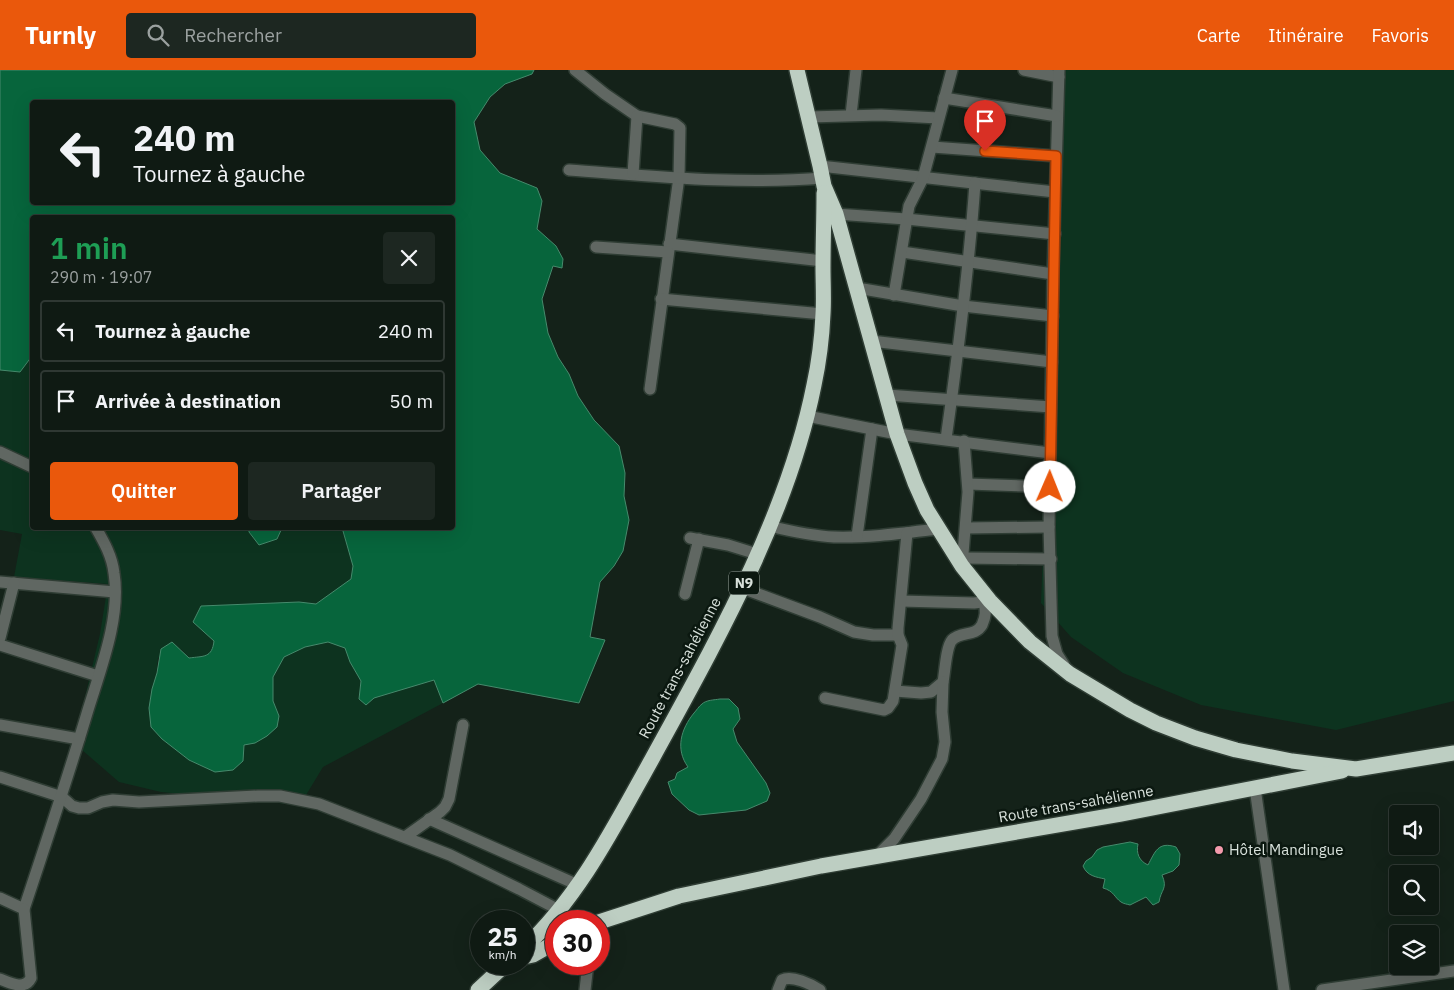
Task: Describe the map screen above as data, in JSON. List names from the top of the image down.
{
  "streets": {
    "highway": ["N9", "Route trans-sahélienne"]
  },
  "places": ["Hôtel Mandingue"],
  "page": {
    "header": "Turnly",
    "search": "Rechercher",
    "nav": ["Carte", "Itinéraire", "Favoris"],
    "turn": ["240 m", "Tournez à gauche"],
    "heading": ["1 min", "290 m · 19:07"],
    "list": [
      {
        "name": "Tournez à gauche",
        "value": "240 m"
      },
      {
        "name": "Arrivée à destination",
        "value": "50 m"
      }
    ],
    "buttons": ["Quitter", "Partager"],
    "speed": "25 km/h",
    "limit": "30"
  }
}
